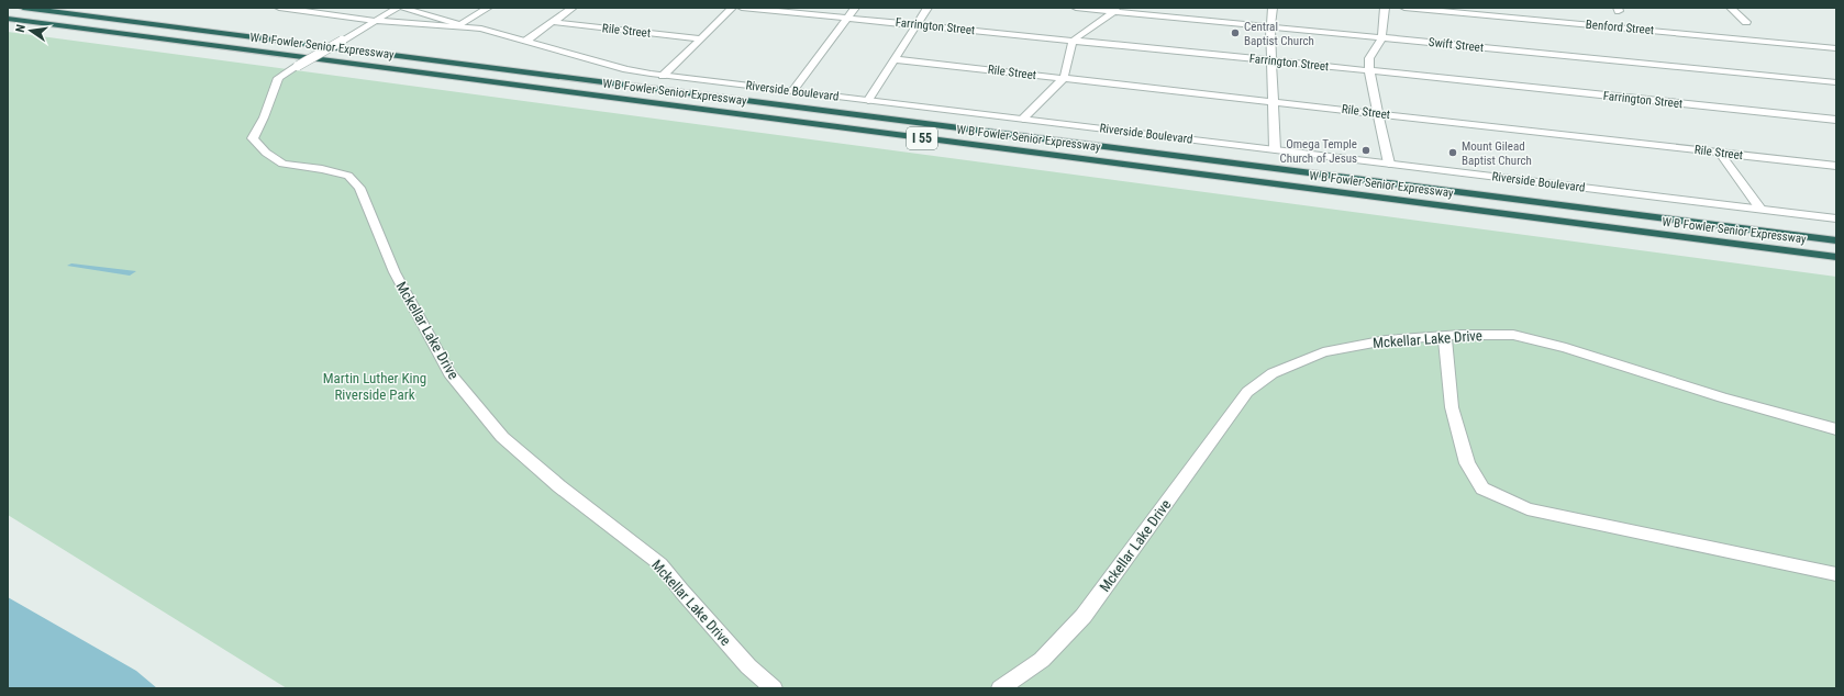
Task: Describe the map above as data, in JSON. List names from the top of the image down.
{
  "streets": {
    "highway": ["W B Fowler Senior Expressway", "I 55"],
    "street": [
      "Farrington Street",
      "Benford Street",
      "Rile Street",
      "Swift Street",
      "Riverside Boulevard",
      "Mckellar Lake Drive"
    ]
  },
  "crossings": [
    ["Riverside Boulevard", "Mckellar Lake Drive"]
  ],
  "parks": ["Martin Luther King Riverside Park"],
  "places": ["Central Baptist Church", "Omega Temple Church of Jesus", "Mount Gilead Baptist Church"],
  "north": "left"
}
